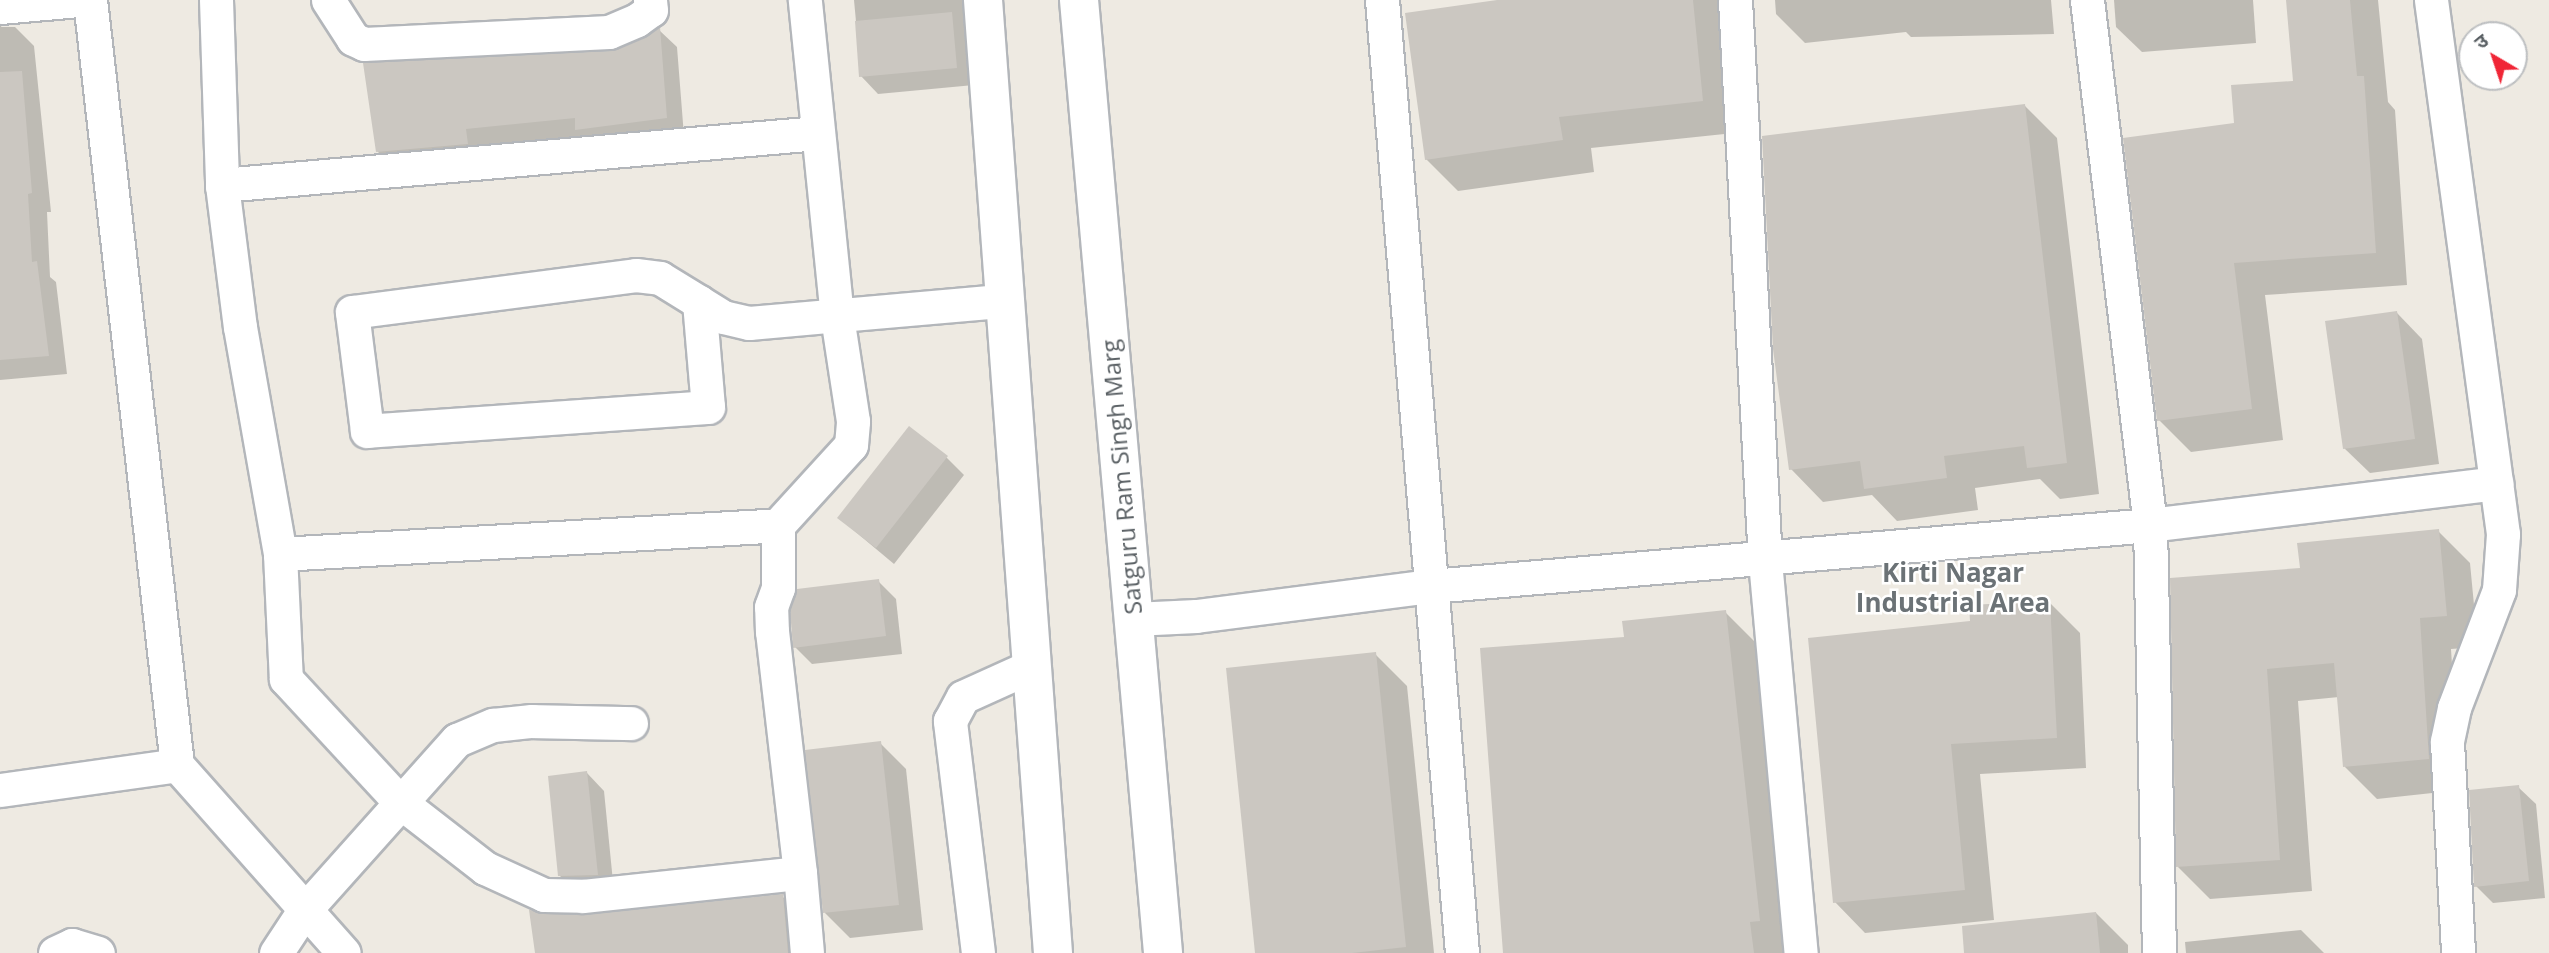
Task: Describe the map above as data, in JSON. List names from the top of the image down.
{
  "streets": {
    "main road": ["Satguru Ram Singh Marg"]
  },
  "districts": ["Kirti Nagar Industrial Area"],
  "north": "top left"
}
